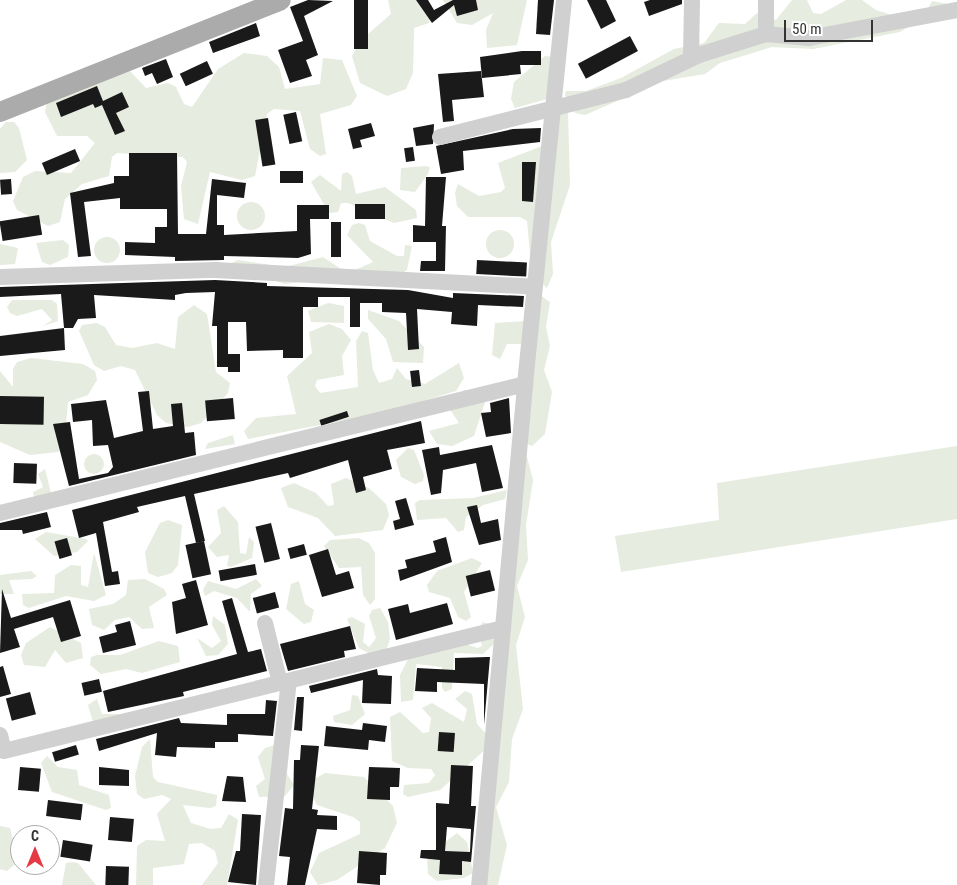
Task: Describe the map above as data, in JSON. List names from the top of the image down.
{
  "scale_bar": "50 m",
  "north": "top"
}
